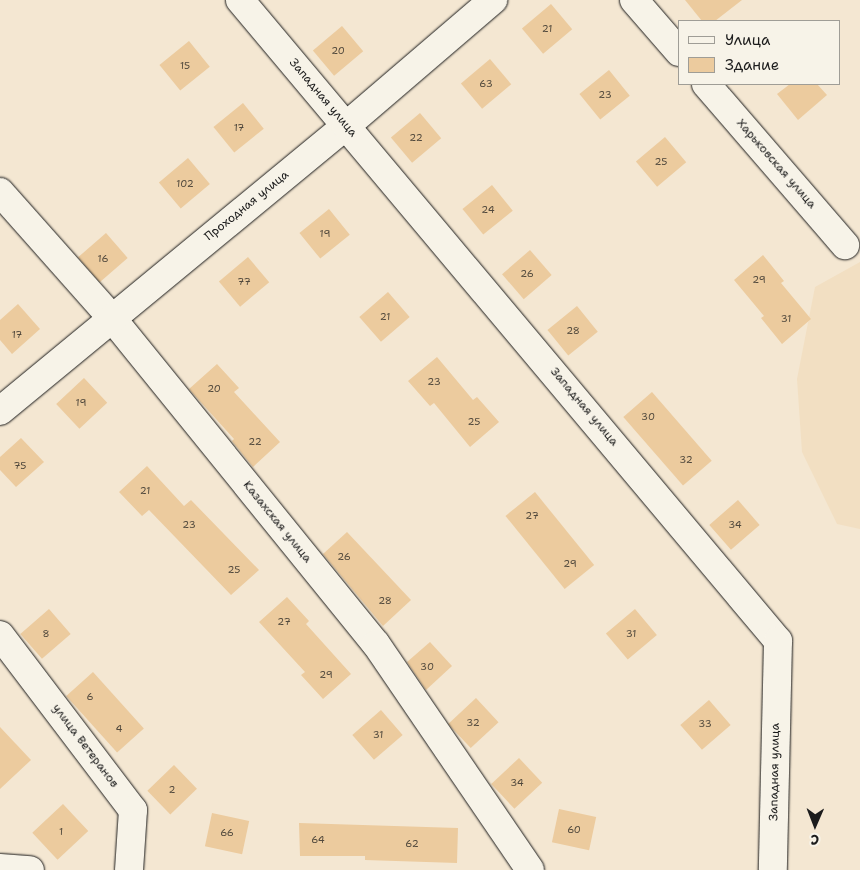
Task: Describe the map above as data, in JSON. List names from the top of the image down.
{
  "streets": {
    "street": [
      "Западная улица",
      "Харьковская улица",
      "Проходная улица",
      "Казахская улица",
      "улица Ветеранов"
    ]
  },
  "crossings": [
    ["Западная улица", "Проходная улица"],
    ["Проходная улица", "Казахская улица"]
  ],
  "house_numbers": [
    "21",
    "20",
    "15",
    "63",
    "23",
    "17",
    "22",
    "25",
    "102",
    "24",
    "19",
    "16",
    "26",
    "29",
    "77",
    "21",
    "31",
    "28",
    "17",
    "23",
    "20",
    "19",
    "30",
    "25",
    "22",
    "32",
    "75",
    "21",
    "27",
    "23",
    "34",
    "26",
    "29",
    "25",
    "28",
    "27",
    "8",
    "31",
    "30",
    "29",
    "6",
    "32",
    "33",
    "4",
    "31",
    "34",
    "2",
    "60",
    "1",
    "66",
    "64",
    "62"
  ],
  "legend": ["Улица", "Здание"],
  "north": "bottom"
}
